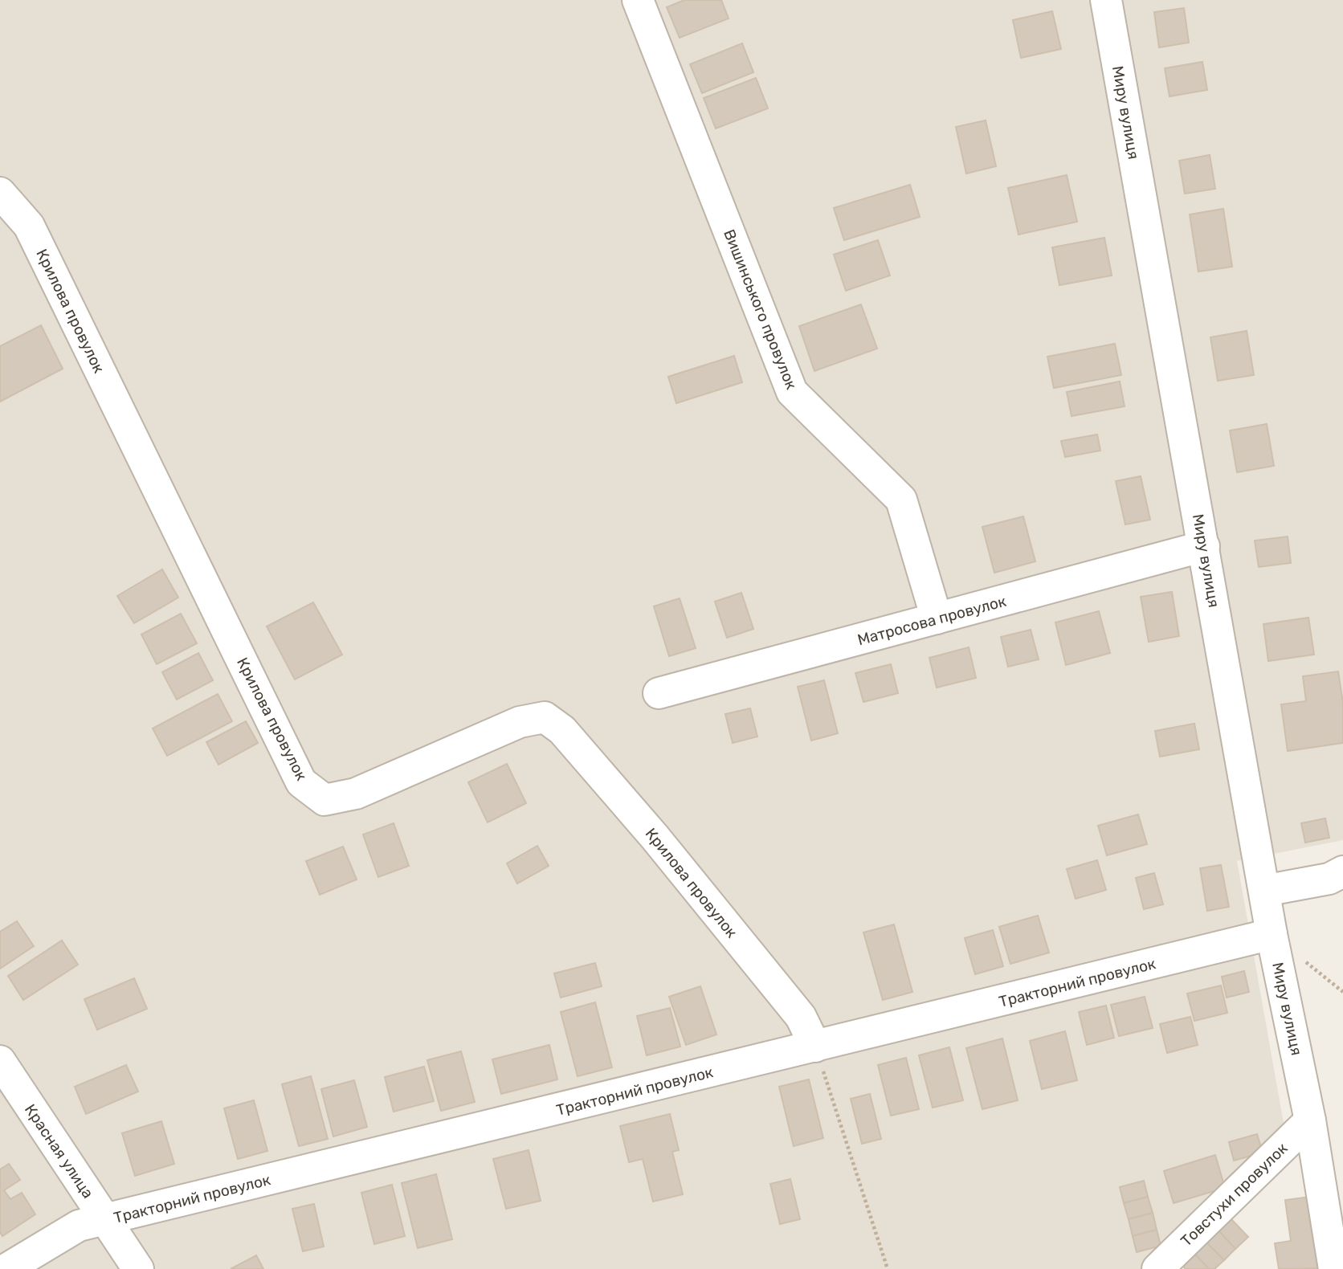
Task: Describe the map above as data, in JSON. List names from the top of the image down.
{
  "streets": {
    "street": [
      "Миру вулиця",
      "Вишинського провулок",
      "Крилова провулок",
      "Матросова провулок",
      "Тракторний провулок",
      "Красная улица",
      "Товстухи провулок"
    ]
  },
  "crossings": [
    ["Миру вулиця", "Матросова провулок"],
    ["Миру вулиця", "Тракторний провулок"],
    ["Миру вулиця", "Товстухи провулок"],
    ["Вишинського провулок", "Матросова провулок"],
    ["Крилова провулок", "Тракторний провулок"],
    ["Тракторний провулок", "Красная улица"]
  ]
}
